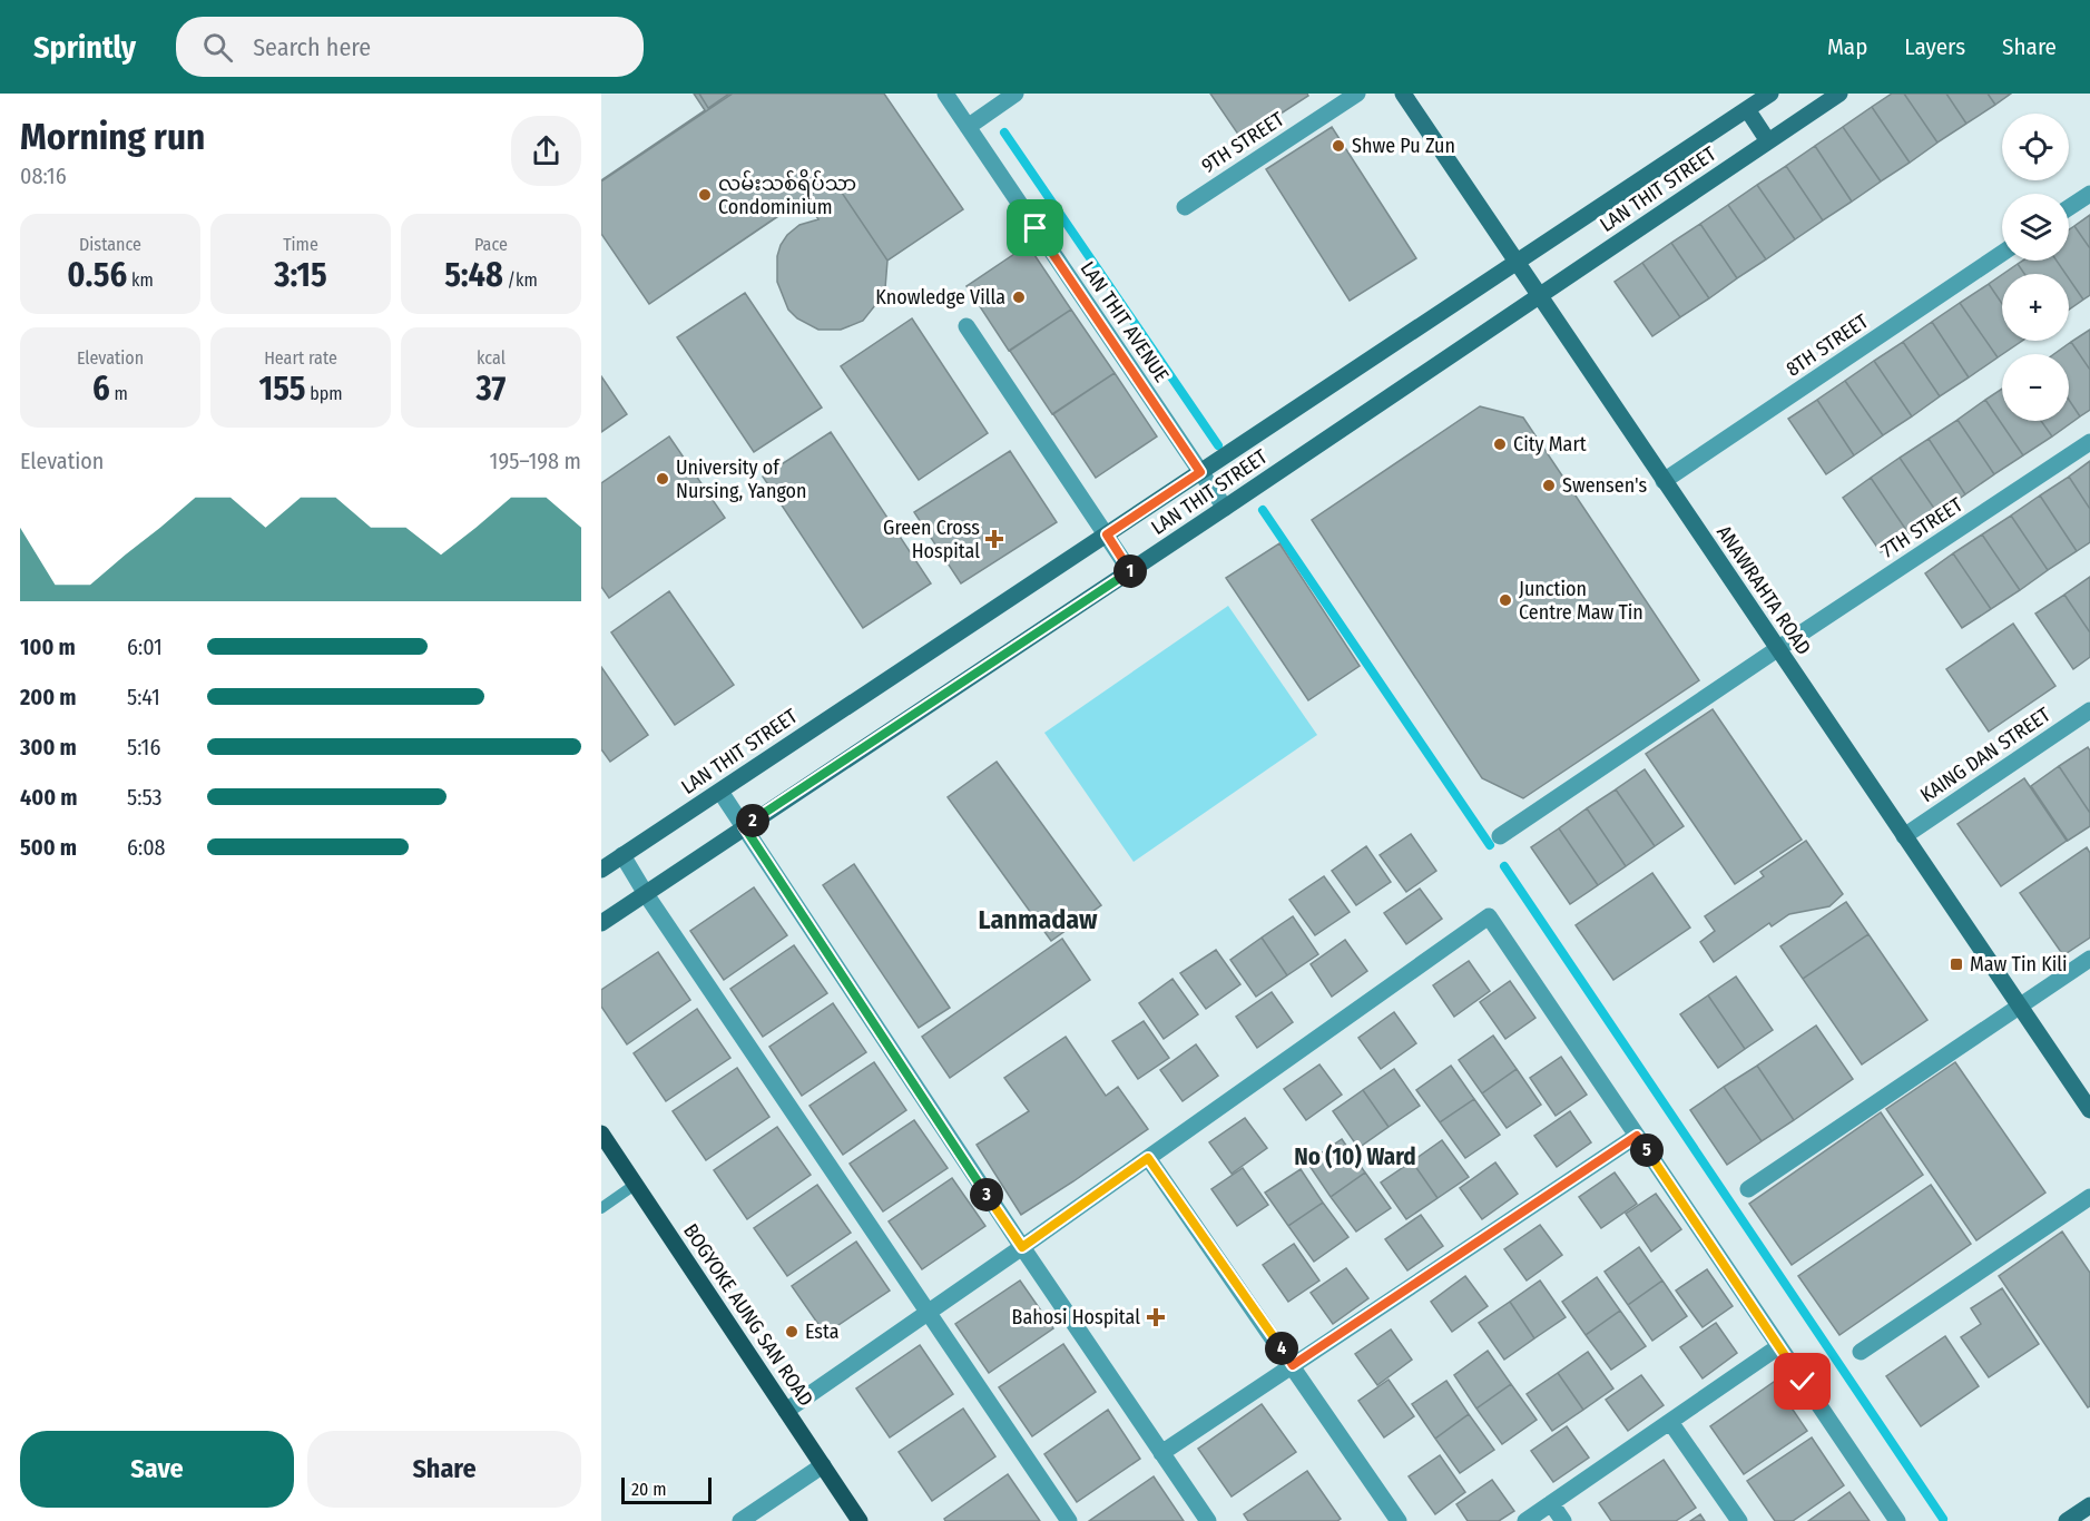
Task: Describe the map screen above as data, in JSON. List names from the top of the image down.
{
  "streets": {
    "main road": ["LAN THIT STREET", "ANAWRAHTA ROAD", "BOGYOKE AUNG SAN ROAD"],
    "street": [
      "9TH STREET",
      "LAN THIT AVENUE",
      "8TH STREET",
      "7TH STREET",
      "KAING DAN STREET"
    ]
  },
  "crossings": [
    ["LAN THIT STREET", "LAN THIT AVENUE"],
    ["LAN THIT STREET", "ANAWRAHTA ROAD"],
    ["8TH STREET", "ANAWRAHTA ROAD"],
    ["7TH STREET", "ANAWRAHTA ROAD"],
    ["ANAWRAHTA ROAD", "KAING DAN STREET"]
  ],
  "districts": ["Lanmadaw", "No (10) Ward"],
  "places": {
    "other": [
      "Shwe Pu Zun",
      "လမ်းသစ်ရိပ်သာ Condominium",
      "Knowledge Villa",
      "City Mart",
      "University of Nursing, Yangon",
      "Swensen's",
      "Junction Centre Maw Tin",
      "Esta"
    ],
    "health": ["Green Cross Hospital", "Bahosi Hospital"],
    "transit": ["Maw Tin Kili"]
  },
  "scale_bar": "20 m",
  "page": {
    "header": "Sprintly",
    "search": "Search here",
    "nav": ["Map", "Layers", "Share"],
    "heading": ["Morning run", "08:16"],
    "map_buttons": ["+", "−"],
    "stats": [
      ["Distance", "0.56 km"],
      ["Time", "3:15"],
      ["Pace", "5:48 /km"],
      ["Elevation", "6 m"],
      ["Heart rate", "155 bpm"],
      ["kcal", "37"]
    ],
    "chart": ["Elevation", "195–198 m"],
    "pins": [
      "1",
      "2",
      "5",
      "3",
      "4"
    ],
    "list": [
      {
        "name": "100 m",
        "note": "6:01"
      },
      {
        "name": "200 m",
        "note": "5:41"
      },
      {
        "name": "300 m",
        "note": "5:16"
      },
      {
        "name": "400 m",
        "note": "5:53"
      },
      {
        "name": "500 m",
        "note": "6:08"
      }
    ],
    "buttons": ["Save", "Share"],
    "scale": "20 m"
  }
}
